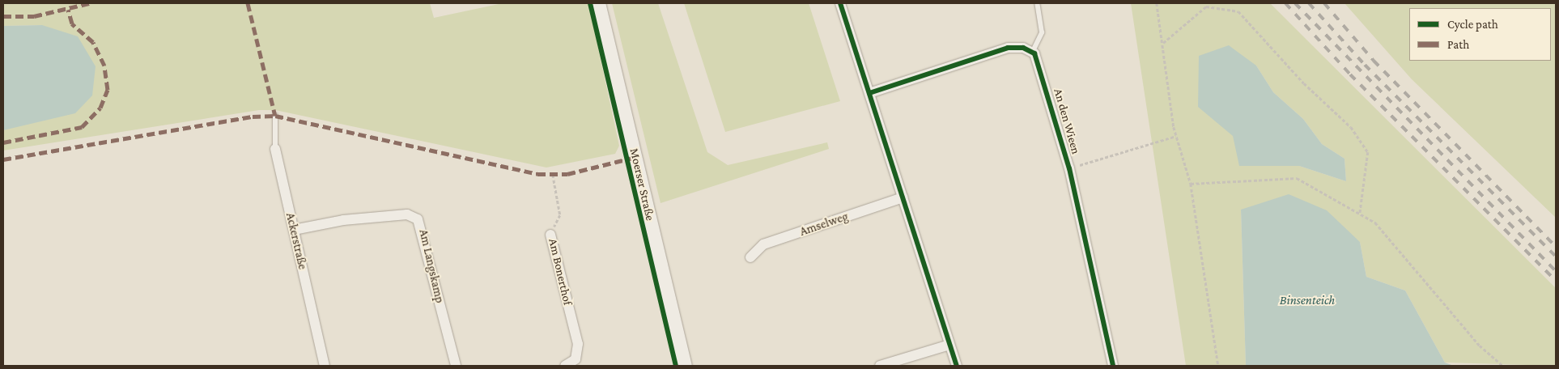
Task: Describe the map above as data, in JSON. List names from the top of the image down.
{
  "streets": {
    "main road": ["Moerser Straße"],
    "street": [
      "An den Wieen",
      "Amselweg",
      "Ackerstraße",
      "Am Langskamp",
      "Am Bonerthof"
    ]
  },
  "crossings": [
    ["Ackerstraße", "Am Langskamp"]
  ],
  "water": ["Binsenteich"],
  "legend": ["Cycle path", "Path"]
}
